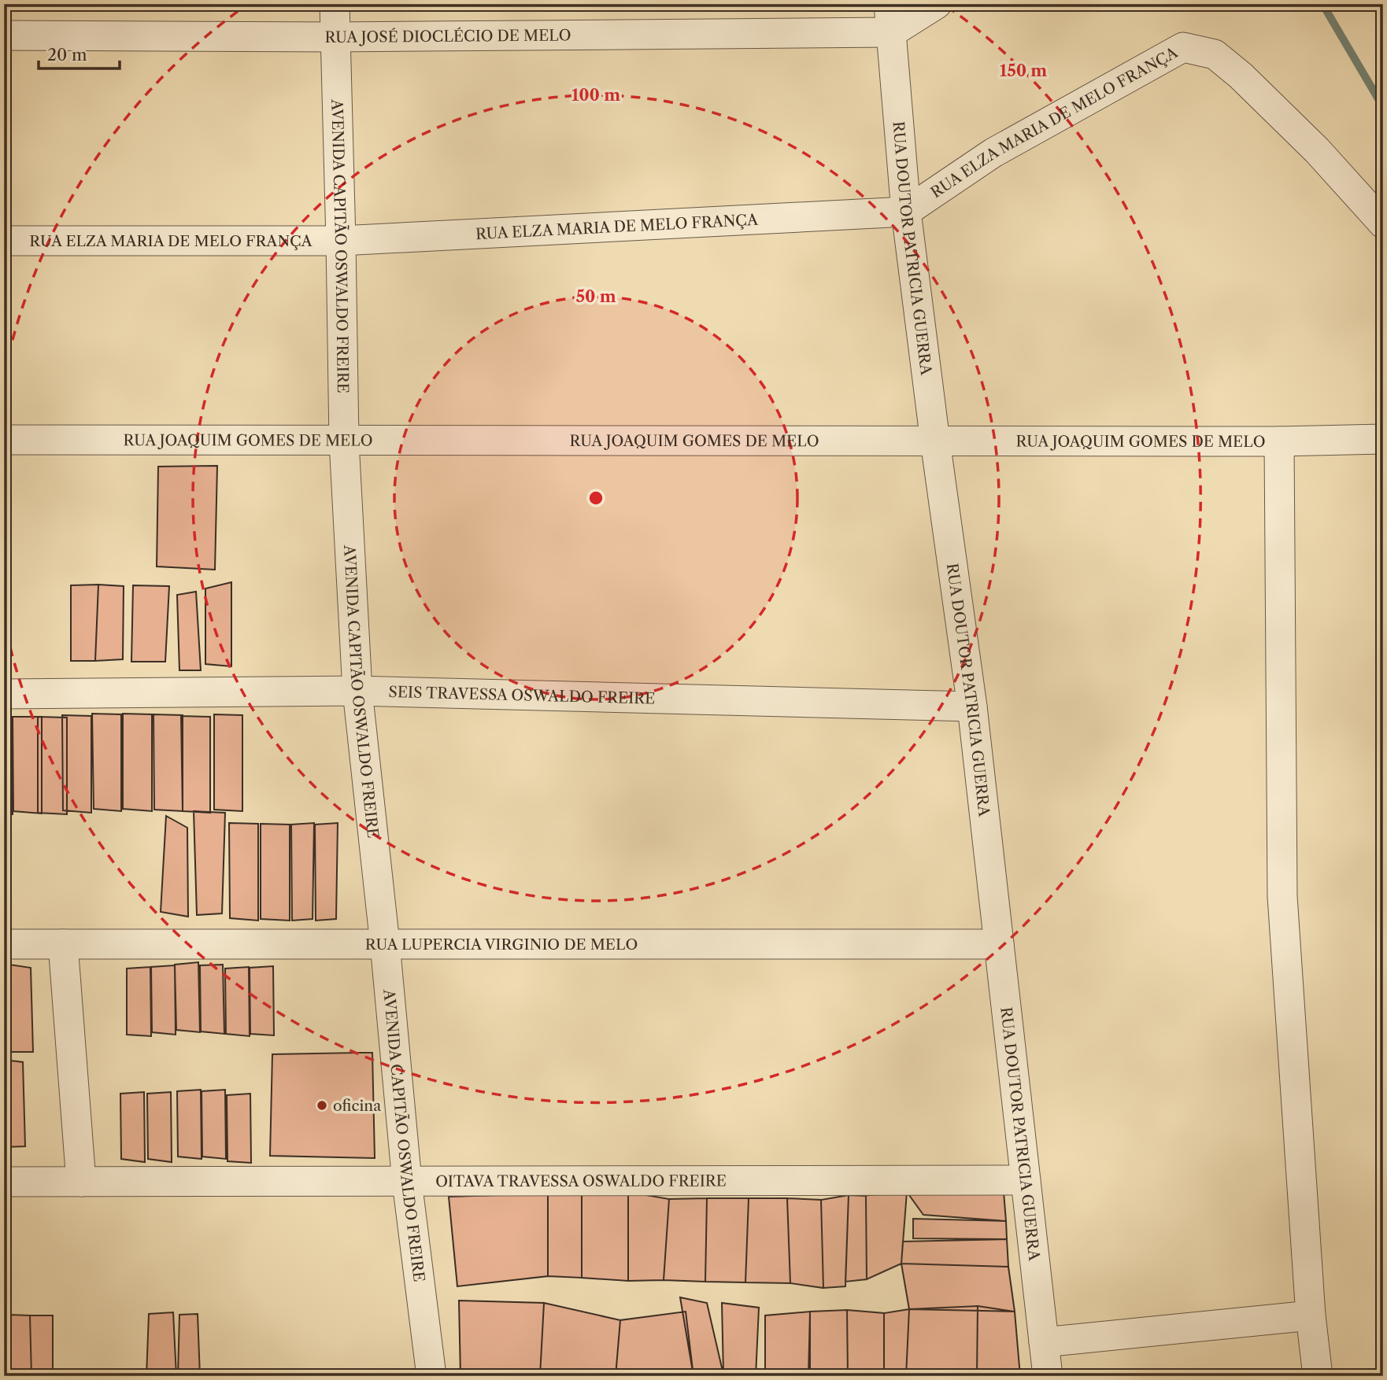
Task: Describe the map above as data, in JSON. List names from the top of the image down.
{
  "streets": {
    "street": [
      "RUA JOSÉ DIOCLÉCIO DE MELO",
      "RUA ELZA MARIA DE MELO FRANÇA",
      "AVENIDA CAPITÃO OSWALDO FREIRE",
      "RUA DOUTOR PATRICIA GUERRA",
      "RUA JOAQUIM GOMES DE MELO",
      "SEIS TRAVESSA OSWALDO FREIRE",
      "RUA LUPERCIA VIRGINIO DE MELO",
      "OITAVA TRAVESSA OSWALDO FREIRE"
    ]
  },
  "crossings": [
    ["RUA JOSÉ DIOCLÉCIO DE MELO", "AVENIDA CAPITÃO OSWALDO FREIRE"],
    ["RUA JOSÉ DIOCLÉCIO DE MELO", "RUA DOUTOR PATRICIA GUERRA"],
    ["RUA ELZA MARIA DE MELO FRANÇA", "AVENIDA CAPITÃO OSWALDO FREIRE"],
    ["RUA ELZA MARIA DE MELO FRANÇA", "RUA DOUTOR PATRICIA GUERRA"],
    ["AVENIDA CAPITÃO OSWALDO FREIRE", "RUA JOAQUIM GOMES DE MELO"],
    ["AVENIDA CAPITÃO OSWALDO FREIRE", "SEIS TRAVESSA OSWALDO FREIRE"],
    ["AVENIDA CAPITÃO OSWALDO FREIRE", "RUA LUPERCIA VIRGINIO DE MELO"],
    ["AVENIDA CAPITÃO OSWALDO FREIRE", "OITAVA TRAVESSA OSWALDO FREIRE"],
    ["RUA DOUTOR PATRICIA GUERRA", "RUA JOAQUIM GOMES DE MELO"],
    ["RUA DOUTOR PATRICIA GUERRA", "SEIS TRAVESSA OSWALDO FREIRE"],
    ["RUA DOUTOR PATRICIA GUERRA", "RUA LUPERCIA VIRGINIO DE MELO"],
    ["RUA DOUTOR PATRICIA GUERRA", "OITAVA TRAVESSA OSWALDO FREIRE"]
  ],
  "places": ["oficina"],
  "scale_bar": "20 m",
  "rings": ["150 m", "100 m", "50 m"]
}
